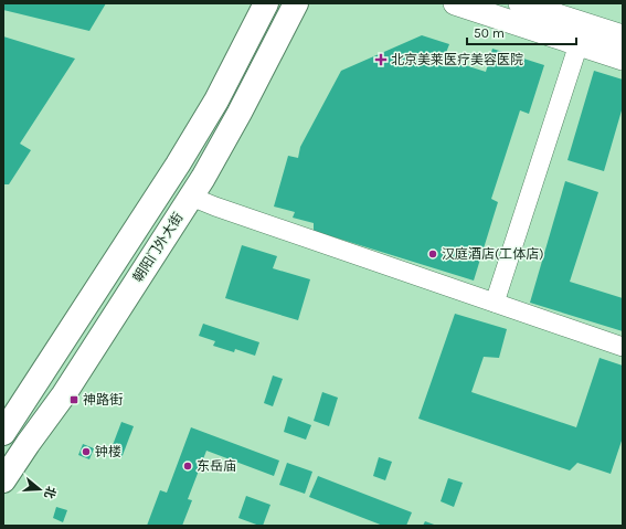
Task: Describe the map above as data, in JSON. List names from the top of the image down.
{
  "streets": {
    "highway": ["朝阳门外大街"]
  },
  "places": {
    "health": ["北京美莱医疗美容医院"],
    "other": ["汉庭酒店(工体店)", "钟楼", "东岳庙"],
    "transit": ["神路街"]
  },
  "scale_bar": "50 m",
  "north": "right"
}
